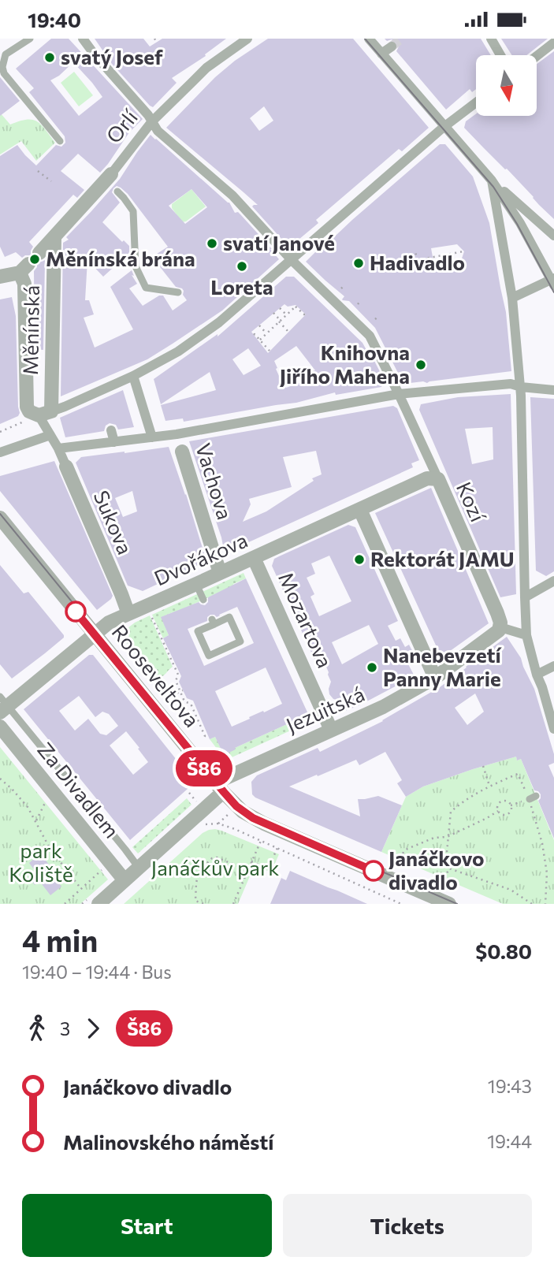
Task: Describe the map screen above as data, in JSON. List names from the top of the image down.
{
  "streets": {
    "street": [
      "Orlí",
      "Měnínská",
      "Vachova",
      "Kozí",
      "Sukova",
      "Dvořákova",
      "Mozartova",
      "Rooseveltova",
      "Jezuitská",
      "Za Divadlem"
    ]
  },
  "crossings": [
    ["Orlí", "Měnínská"],
    ["Orlí", "Kozí"],
    ["Měnínská", "Sukova"],
    ["Vachova", "Dvořákova"],
    ["Kozí", "Dvořákova"],
    ["Kozí", "Jezuitská"],
    ["Sukova", "Dvořákova"],
    ["Dvořákova", "Mozartova"],
    ["Dvořákova", "Rooseveltova"],
    ["Mozartova", "Jezuitská"],
    ["Rooseveltova", "Jezuitská"],
    ["Jezuitská", "Za Divadlem"]
  ],
  "parks": ["park Koliště", "Janáčkův park"],
  "places": [
    "svatý Josef",
    "svatí Janové",
    "Měnínská brána",
    "Hadivadlo",
    "Loreta",
    "Knihovna Jiřího Mahena",
    "Rektorát JAMU",
    "Nanebevzetí Panny Marie",
    "Janáčkovo divadlo"
  ],
  "lines": ["bus line Š86"],
  "north": "bottom",
  "page": {
    "status": "19:40",
    "on_map": "Š86",
    "heading": ["4 min", "19:40 – 19:44 · Bus", "$0.80"],
    "legs": ["3", "Š86"],
    "list": [
      {
        "name": "Janáčkovo divadlo",
        "value": "19:43"
      },
      {
        "name": "Malinovského náměstí",
        "value": "19:44"
      }
    ],
    "buttons": ["Start", "Tickets"]
  }
}
